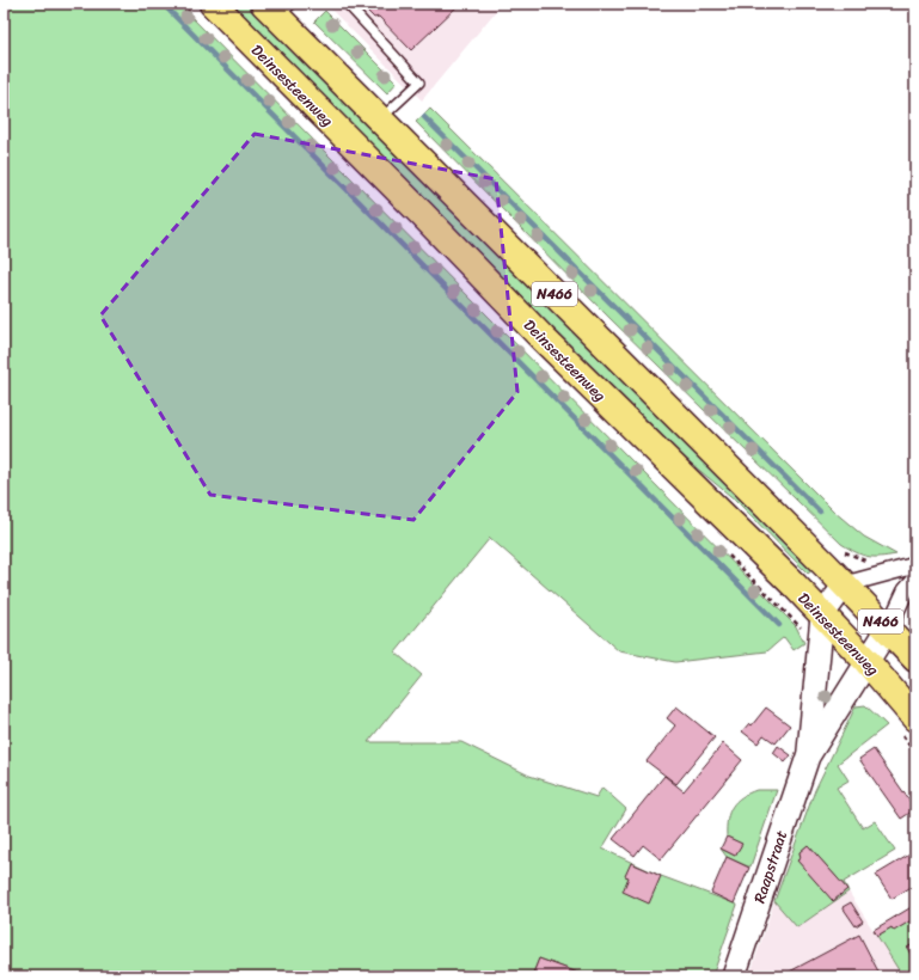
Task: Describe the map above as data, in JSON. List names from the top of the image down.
{
  "streets": {
    "highway": ["Deinsesteenweg", "N466"],
    "street": ["Raapstraat"]
  },
  "crossings": [
    ["Deinsesteenweg", "Raapstraat"],
    ["N466", "Raapstraat"]
  ]
}
